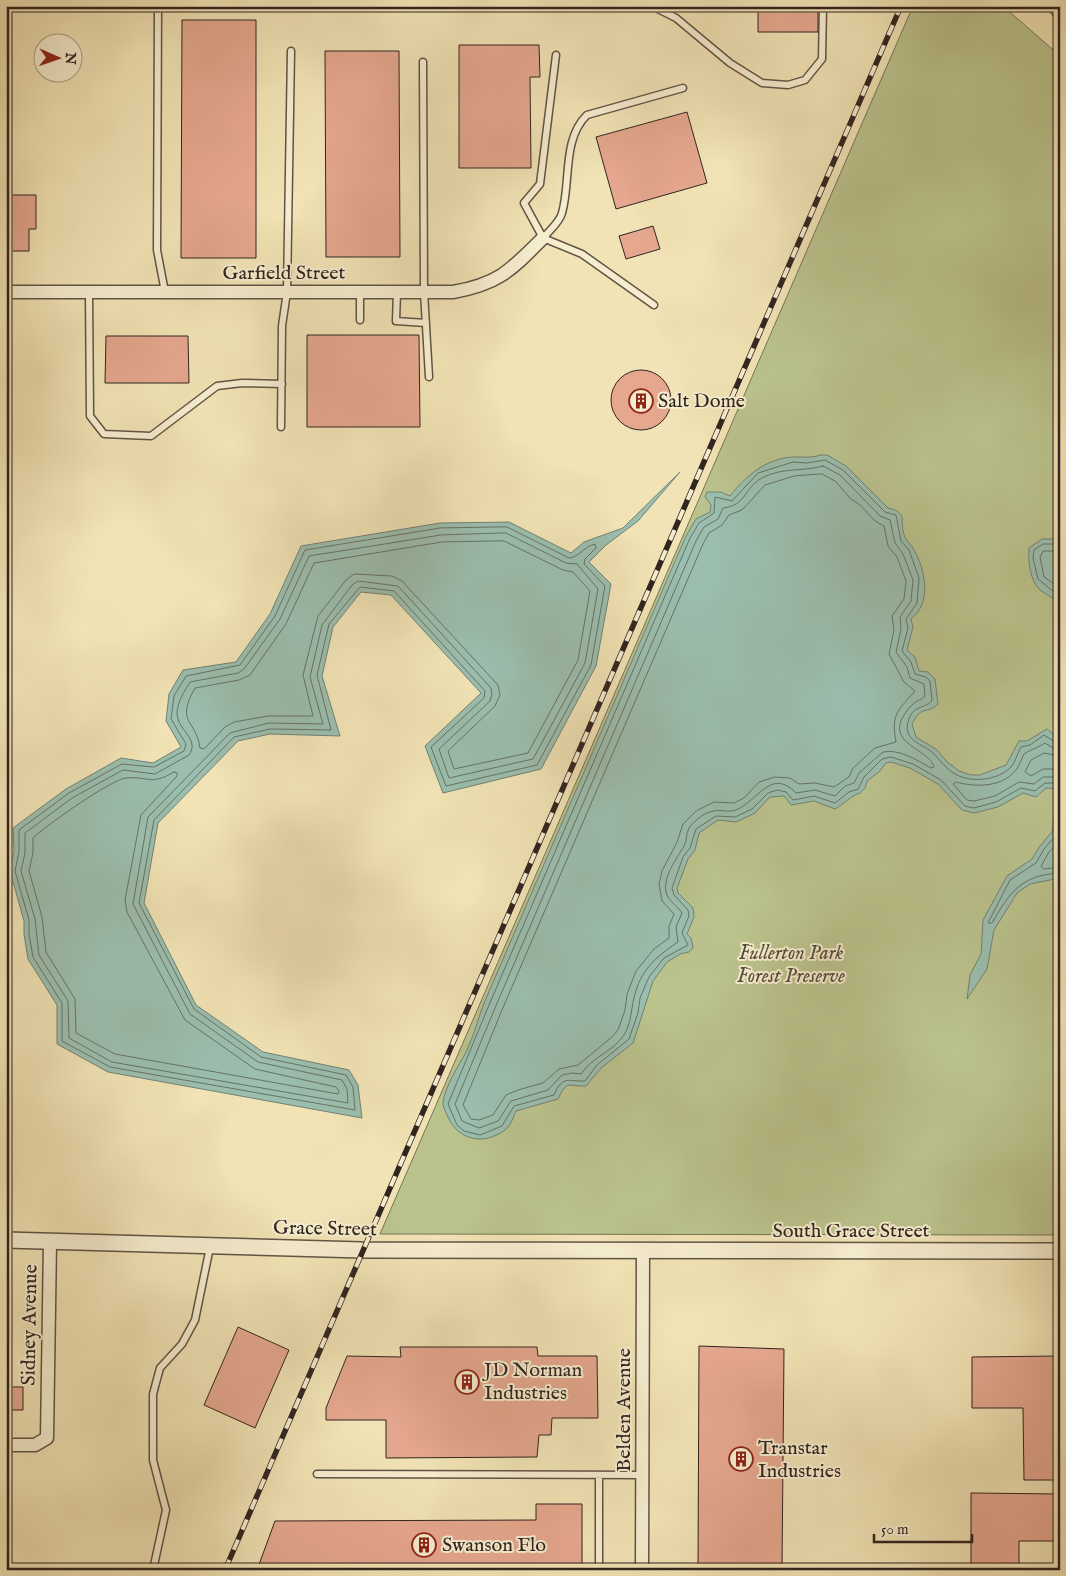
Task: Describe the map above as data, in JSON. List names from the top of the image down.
{
  "streets": {
    "street": [
      "Garfield Street",
      "Grace Street",
      "South Grace Street",
      "Sidney Avenue",
      "Belden Avenue"
    ]
  },
  "crossings": [
    ["Grace Street", "South Grace Street"],
    ["Grace Street", "Sidney Avenue"],
    ["Grace Street", "Belden Avenue"],
    ["South Grace Street", "Belden Avenue"]
  ],
  "parks": ["Fullerton Park Forest Preserve"],
  "places": {
    "building": [
      "Salt Dome",
      "JD Norman Industries",
      "Transtar Industries",
      "Swanson Flo"
    ]
  },
  "scale_bar": "50 m",
  "north": "right"
}
